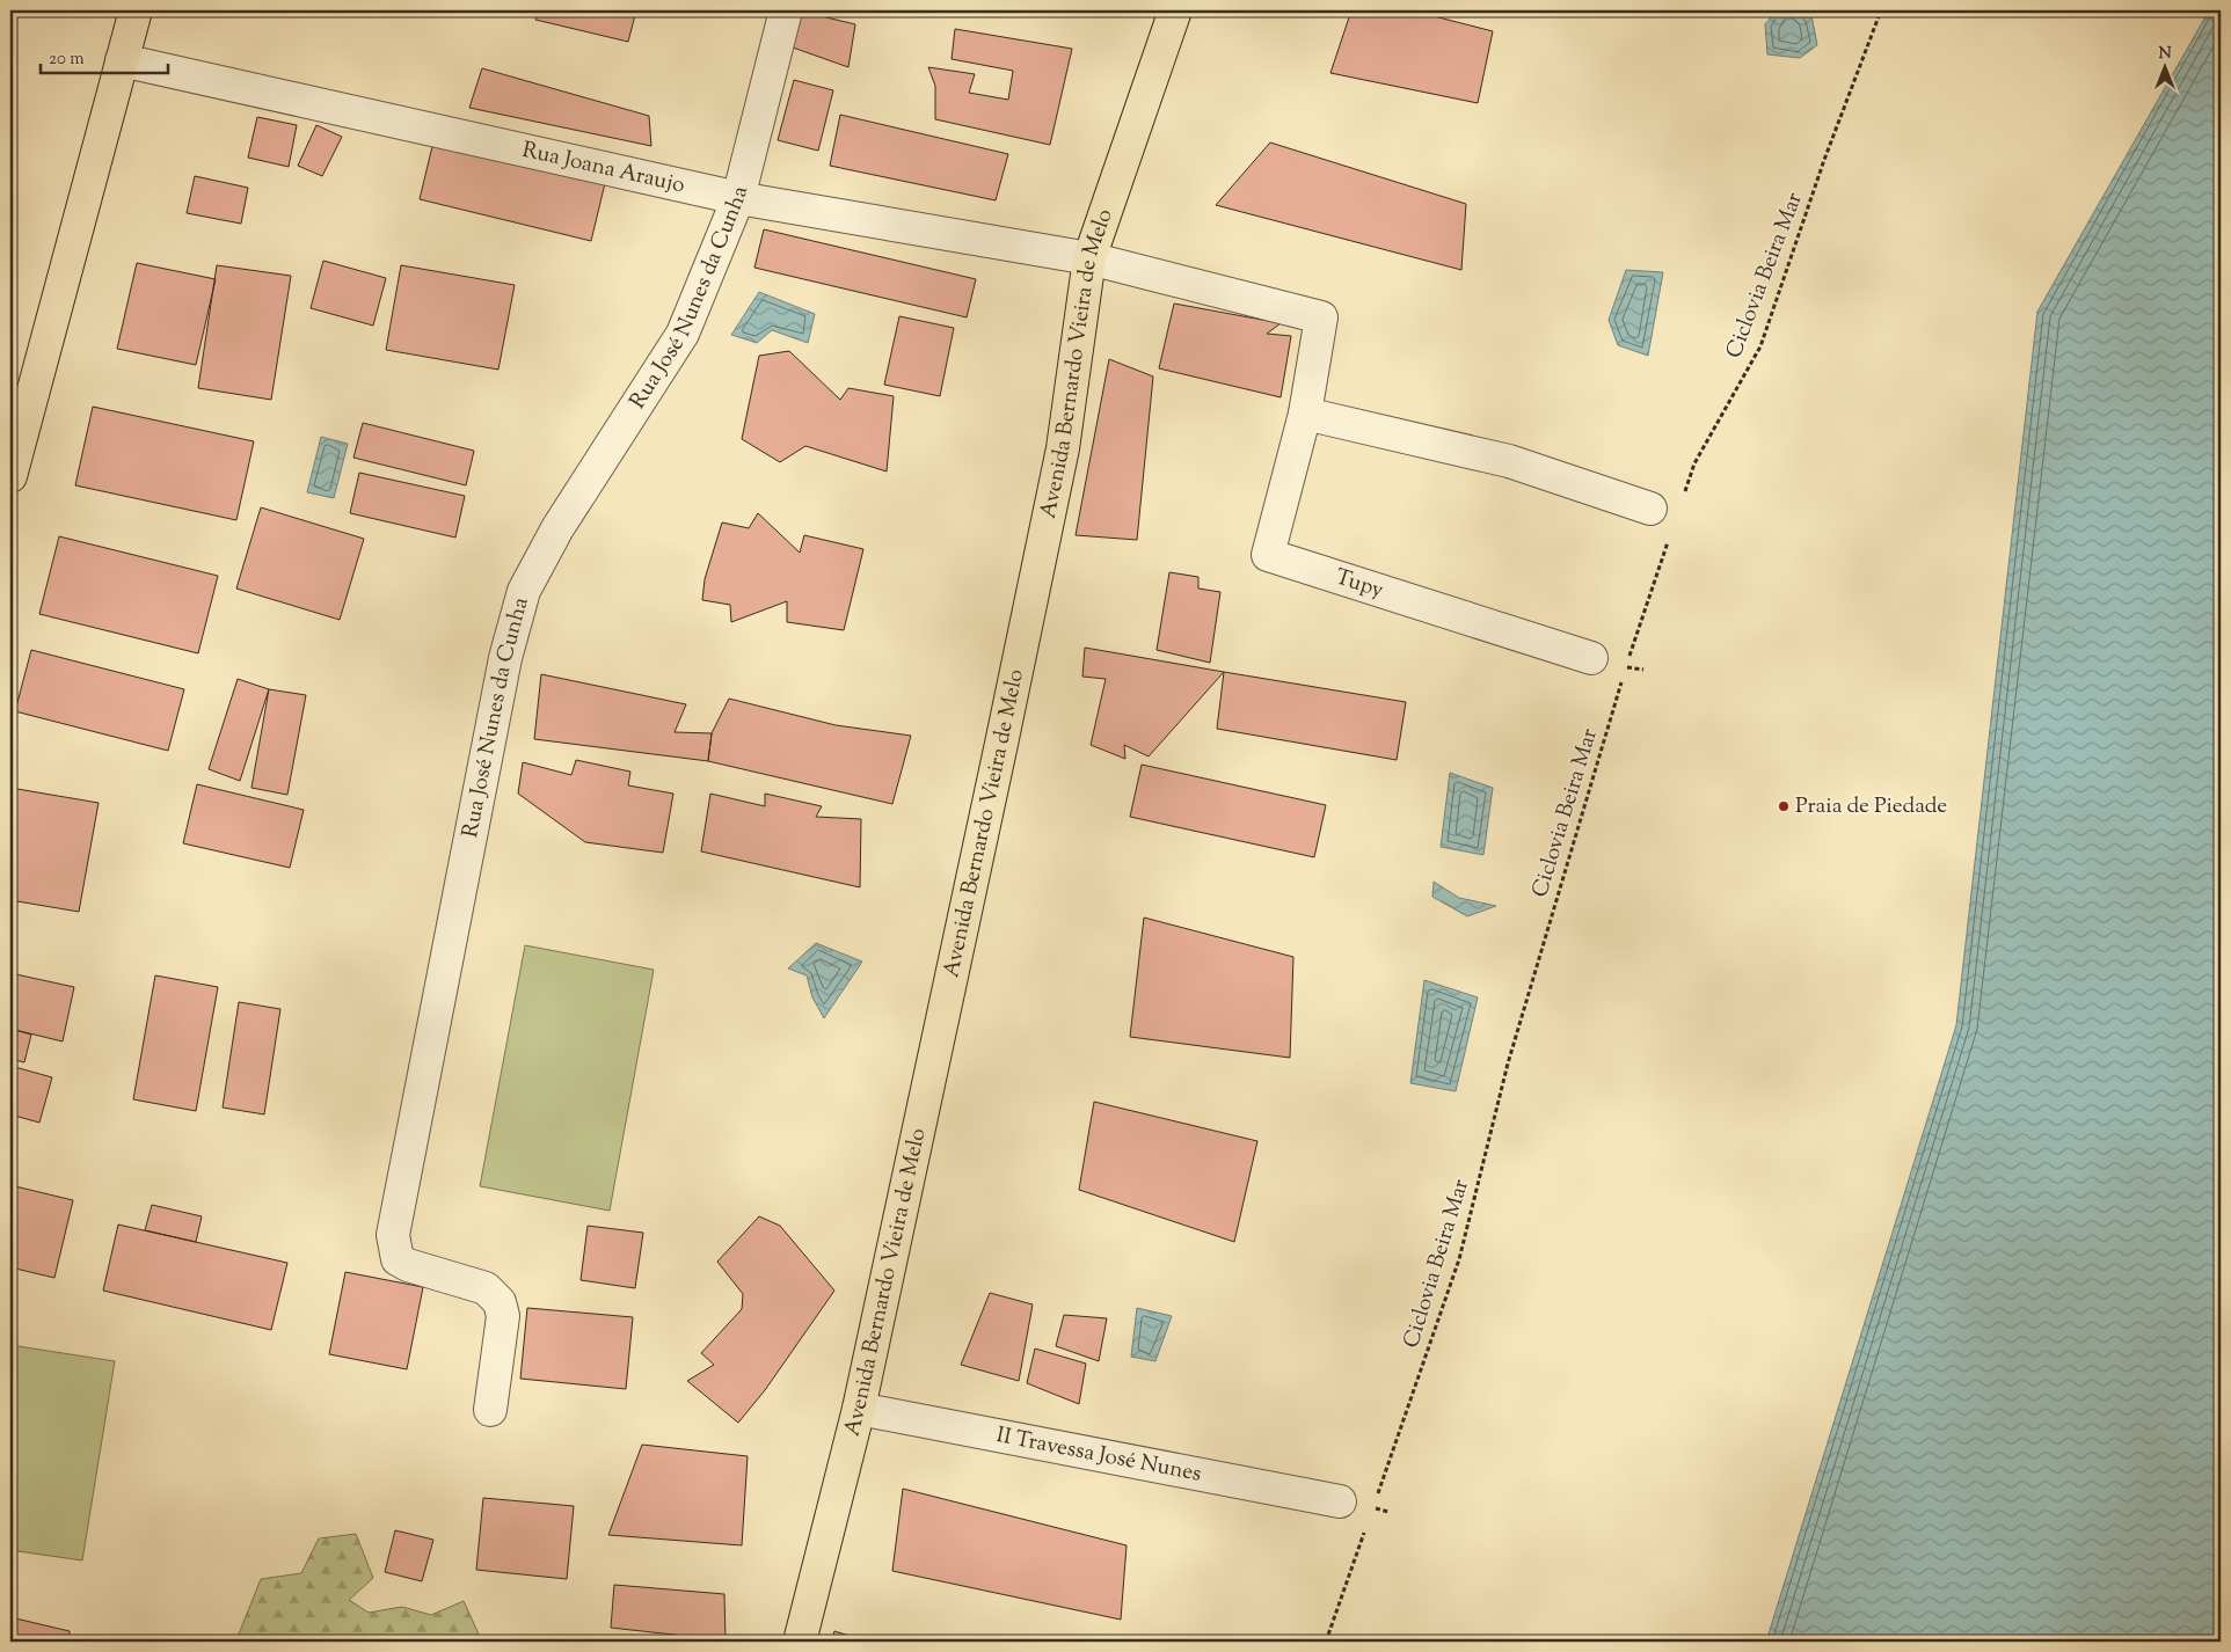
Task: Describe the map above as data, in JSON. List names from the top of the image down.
{
  "streets": {
    "main road": ["Avenida Bernardo Vieira de Melo"],
    "street": [
      "Rua Joana Araujo",
      "Rua José Nunes da Cunha",
      "Tupy",
      "II Travessa José Nunes"
    ],
    "path": ["Ciclovia Beira Mar"]
  },
  "crossings": [
    ["Rua Joana Araujo", "Rua José Nunes da Cunha"],
    ["Rua Joana Araujo", "Avenida Bernardo Vieira de Melo"],
    ["Rua Joana Araujo", "Tupy"],
    ["Avenida Bernardo Vieira de Melo", "Tupy"],
    ["Avenida Bernardo Vieira de Melo", "II Travessa José Nunes"]
  ],
  "places": ["Praia de Piedade"],
  "scale_bar": "20 m",
  "north": "top"
}
